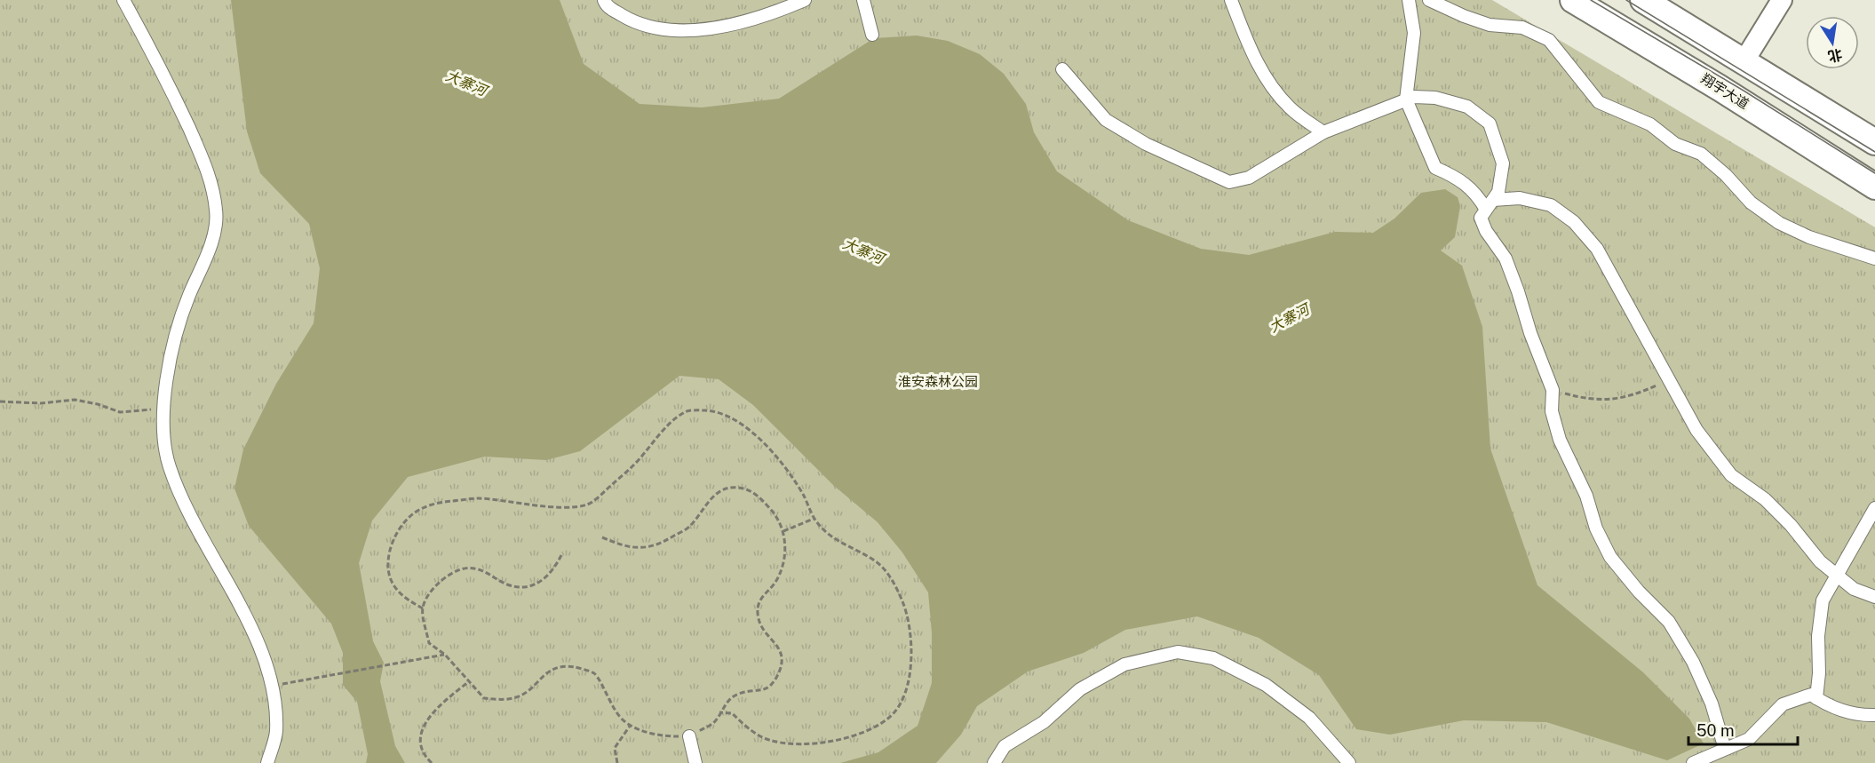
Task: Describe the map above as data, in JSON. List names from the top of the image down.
{
  "streets": {
    "main road": ["翔宇大道"]
  },
  "water": ["大寨河"],
  "parks": ["淮安森林公园"],
  "scale_bar": "50 m",
  "north": "bottom"
}
